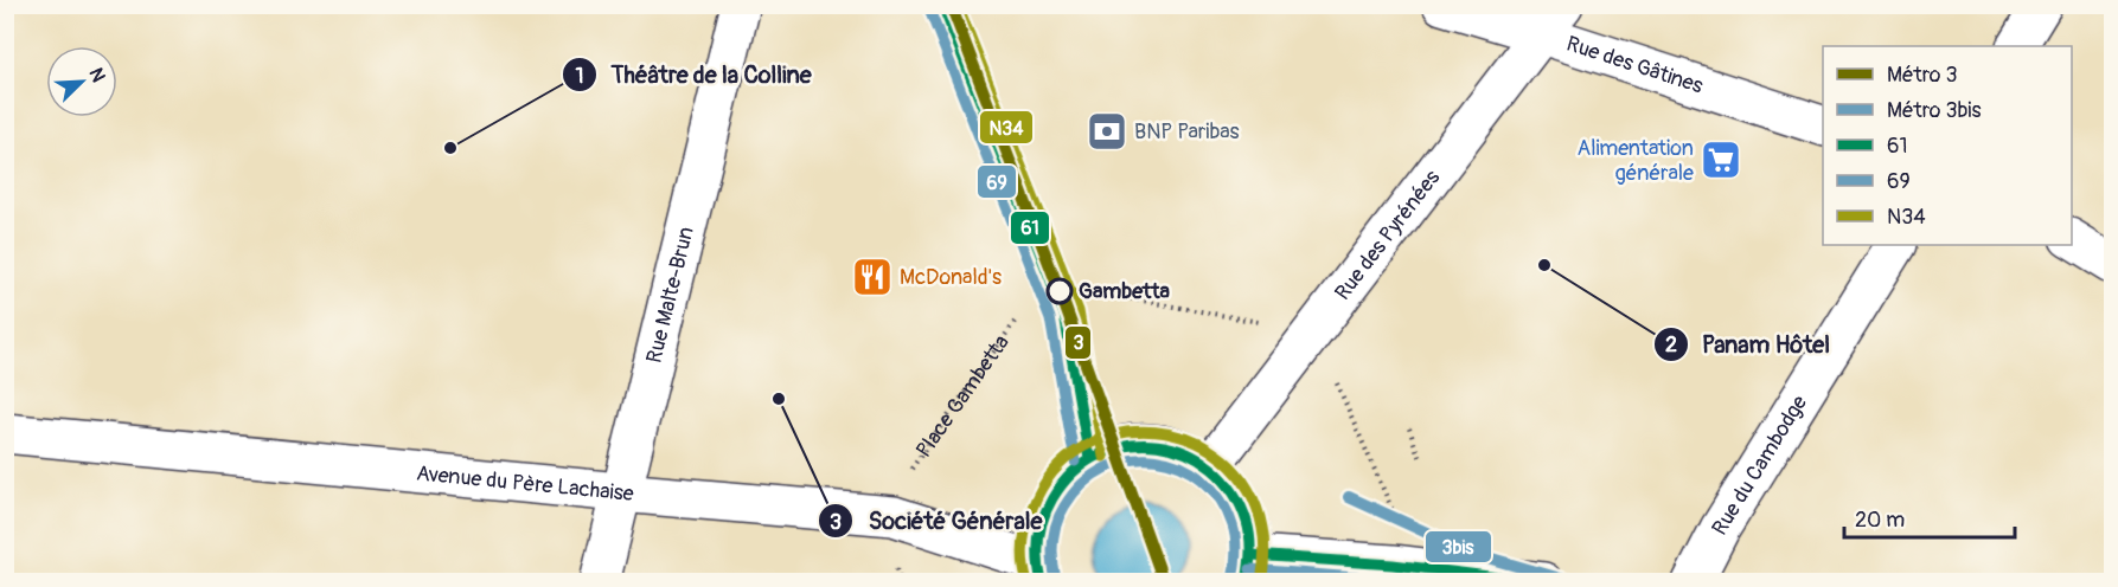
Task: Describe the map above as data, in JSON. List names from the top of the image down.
{
  "streets": {
    "street": [
      "Rue des Gâtines",
      "Rue des Pyrénées",
      "Rue Malte-Brun",
      "Rue du Cambodge",
      "Avenue du Père Lachaise"
    ],
    "path": ["Place Gambetta"]
  },
  "crossings": [
    ["Rue des Gâtines", "Rue des Pyrénées"],
    ["Rue Malte-Brun", "Avenue du Père Lachaise"]
  ],
  "places": {
    "bank": ["BNP Paribas"],
    "other": [
      "Théâtre de la Colline",
      "Panam Hôtel",
      "Gambetta",
      "Société Générale"
    ],
    "supermarket": ["Alimentation générale"],
    "restaurant": ["McDonald's"]
  },
  "lines": [
    "metro line 3",
    "transit line 61",
    "transit line N34",
    "transit line 69",
    "metro line 3bis"
  ],
  "legend": [
    "Métro 3",
    "Métro 3bis",
    "61",
    "69",
    "N34"
  ],
  "scale_bar": "20 m",
  "north": "top right"
}
